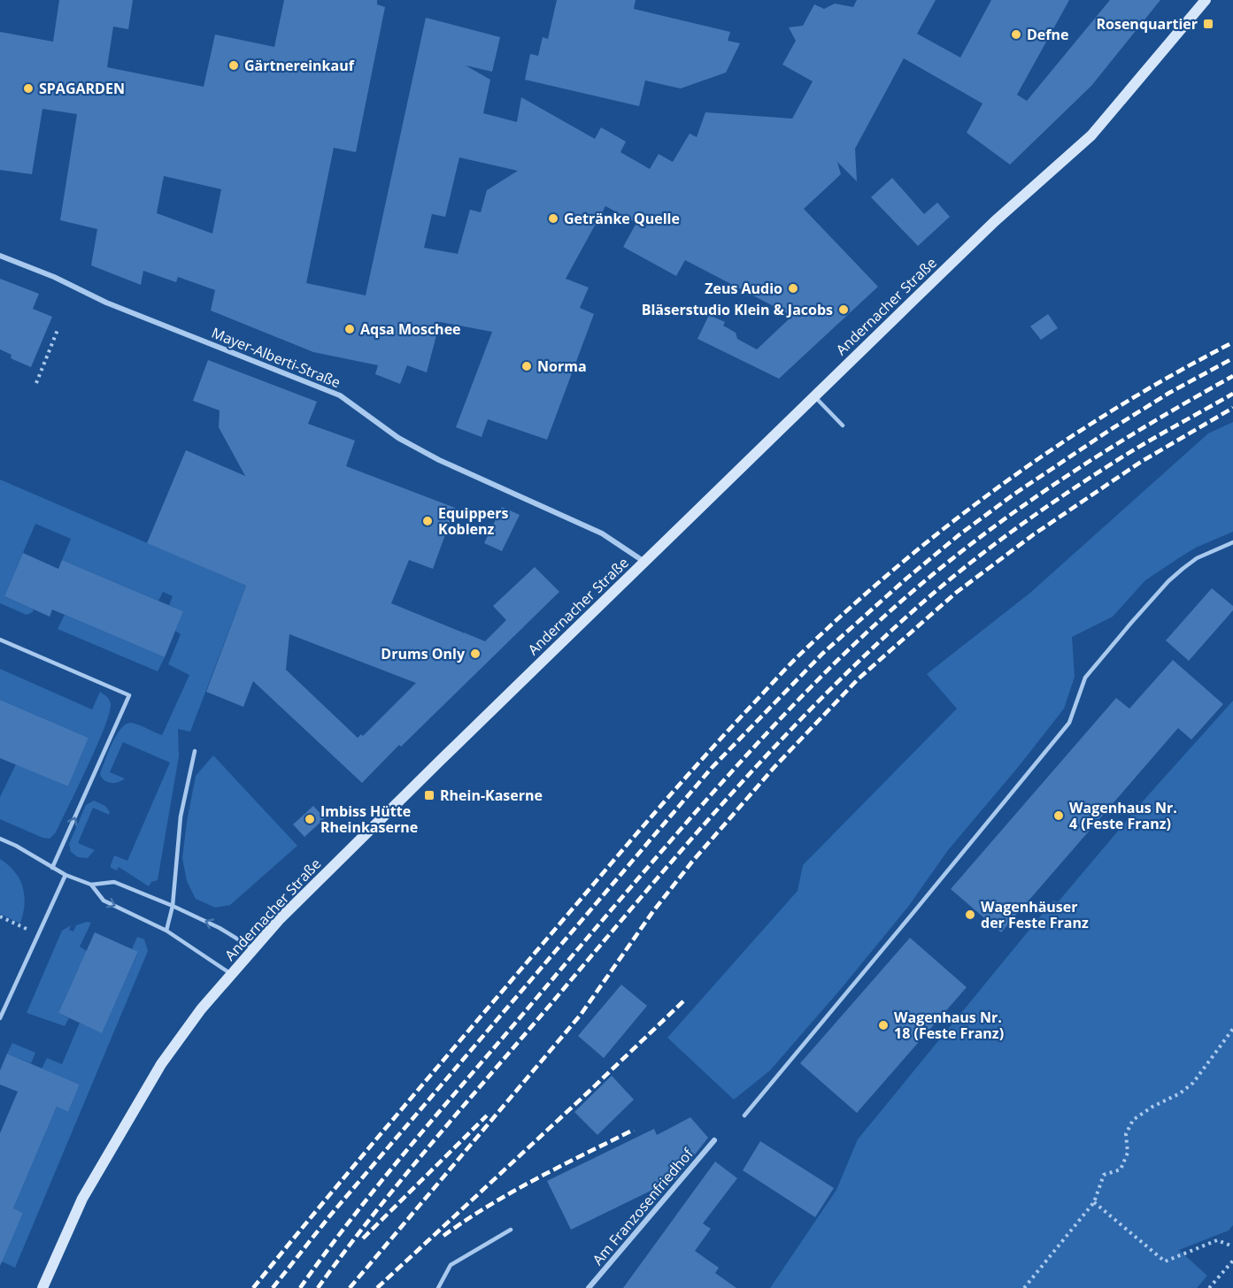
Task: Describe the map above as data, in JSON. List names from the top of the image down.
{
  "streets": {
    "street": ["Andernacher Straße", "Mayer-Alberti-Straße", "Am Franzosenfriedhof"]
  },
  "crossings": [
    ["Andernacher Straße", "Mayer-Alberti-Straße"]
  ],
  "places": {
    "transit": ["Rosenquartier", "Rhein-Kaserne"],
    "other": [
      "Defne",
      "Gärtnereinkauf",
      "SPAGARDEN",
      "Getränke Quelle",
      "Zeus Audio",
      "Bläserstudio Klein & Jacobs",
      "Aqsa Moschee",
      "Norma",
      "Equippers Koblenz",
      "Drums Only",
      "Wagenhaus Nr. 4 (Feste Franz)",
      "Imbiss Hütte Rheinkaserne",
      "Wagenhäuser der Feste Franz",
      "Wagenhaus Nr. 18 (Feste Franz)"
    ]
  }
}
